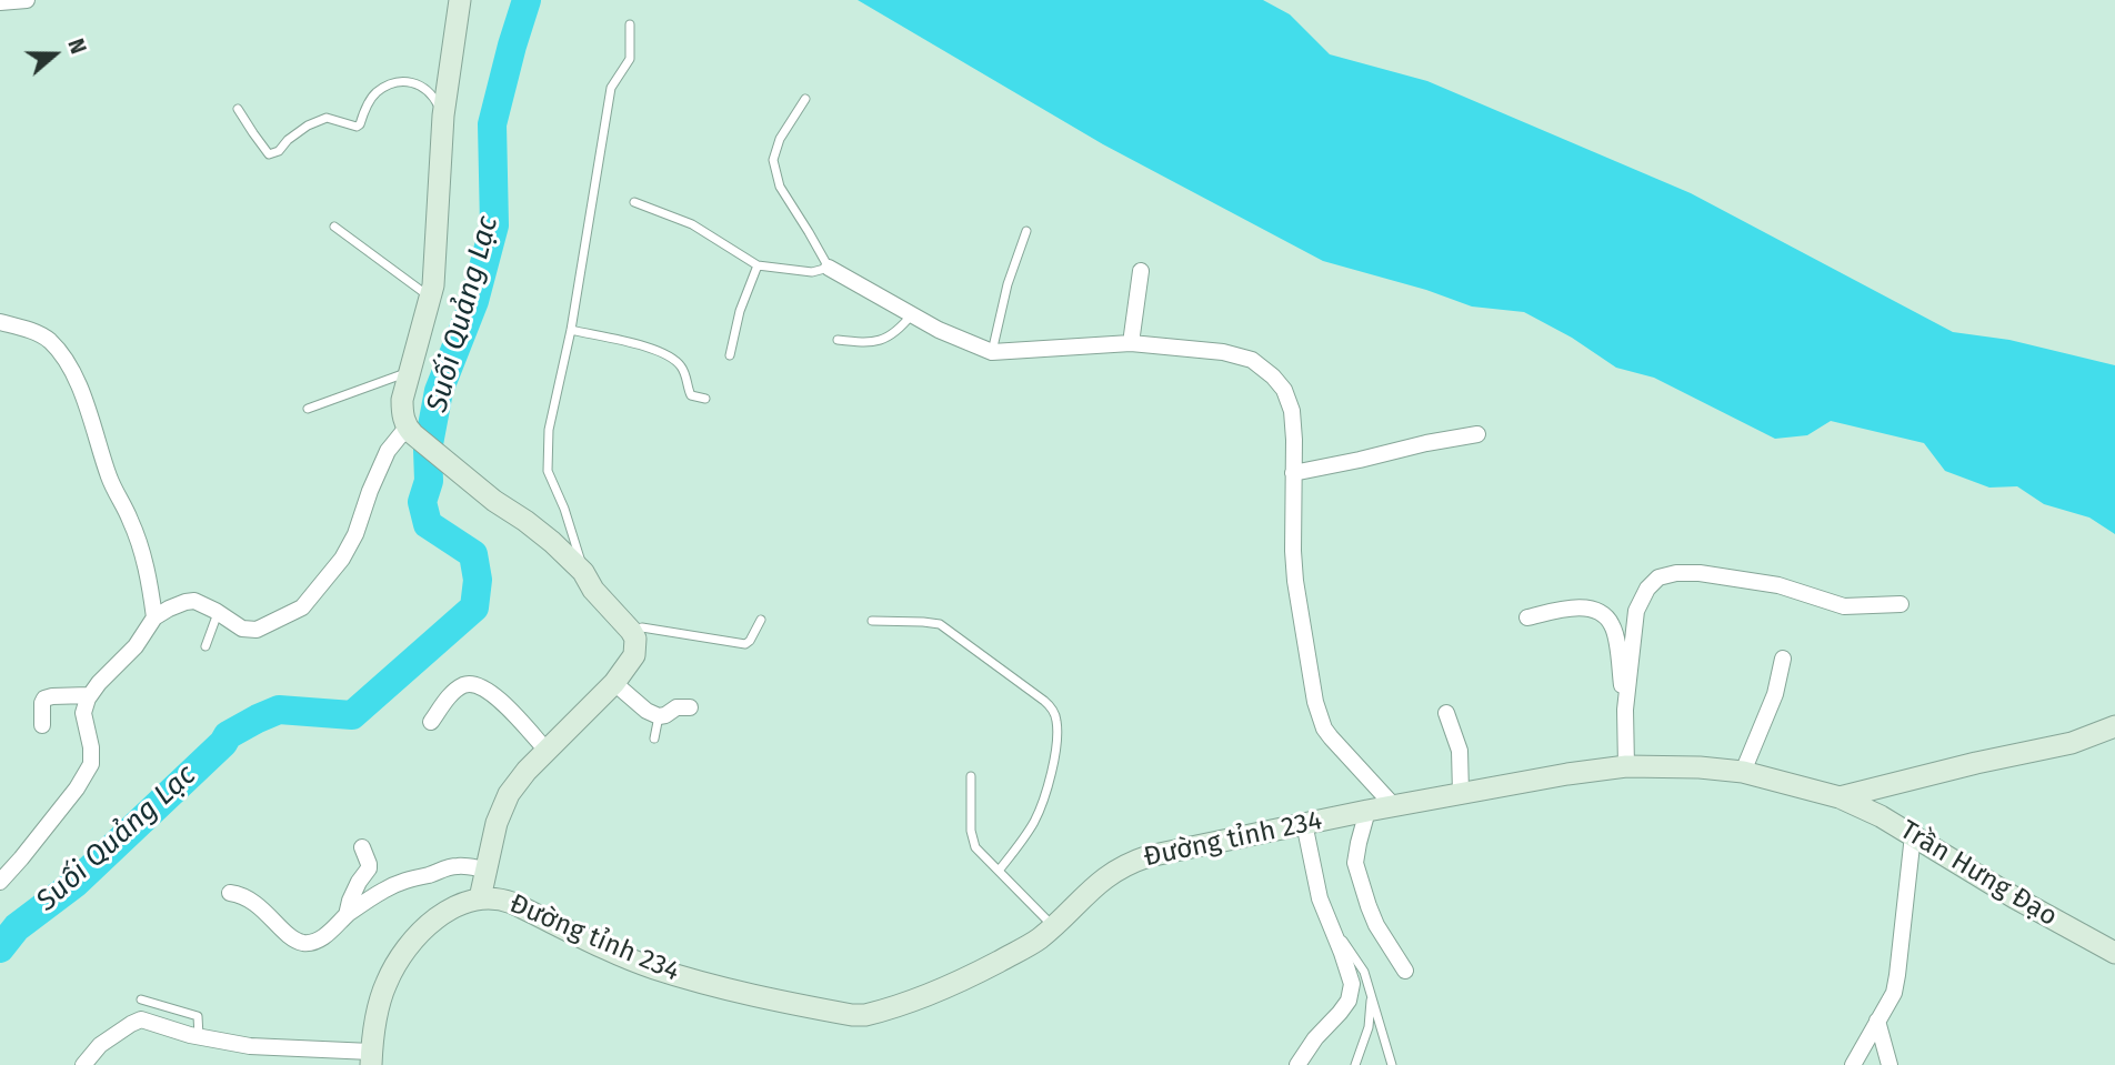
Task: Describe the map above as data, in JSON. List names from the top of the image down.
{
  "streets": {
    "main road": ["Đường tỉnh 234", "Trần Hưng Đạo"]
  },
  "crossings": [
    ["Đường tỉnh 234", "Trần Hưng Đạo"]
  ],
  "water": ["Suối Quảng Lạc"],
  "north": "right"
}
